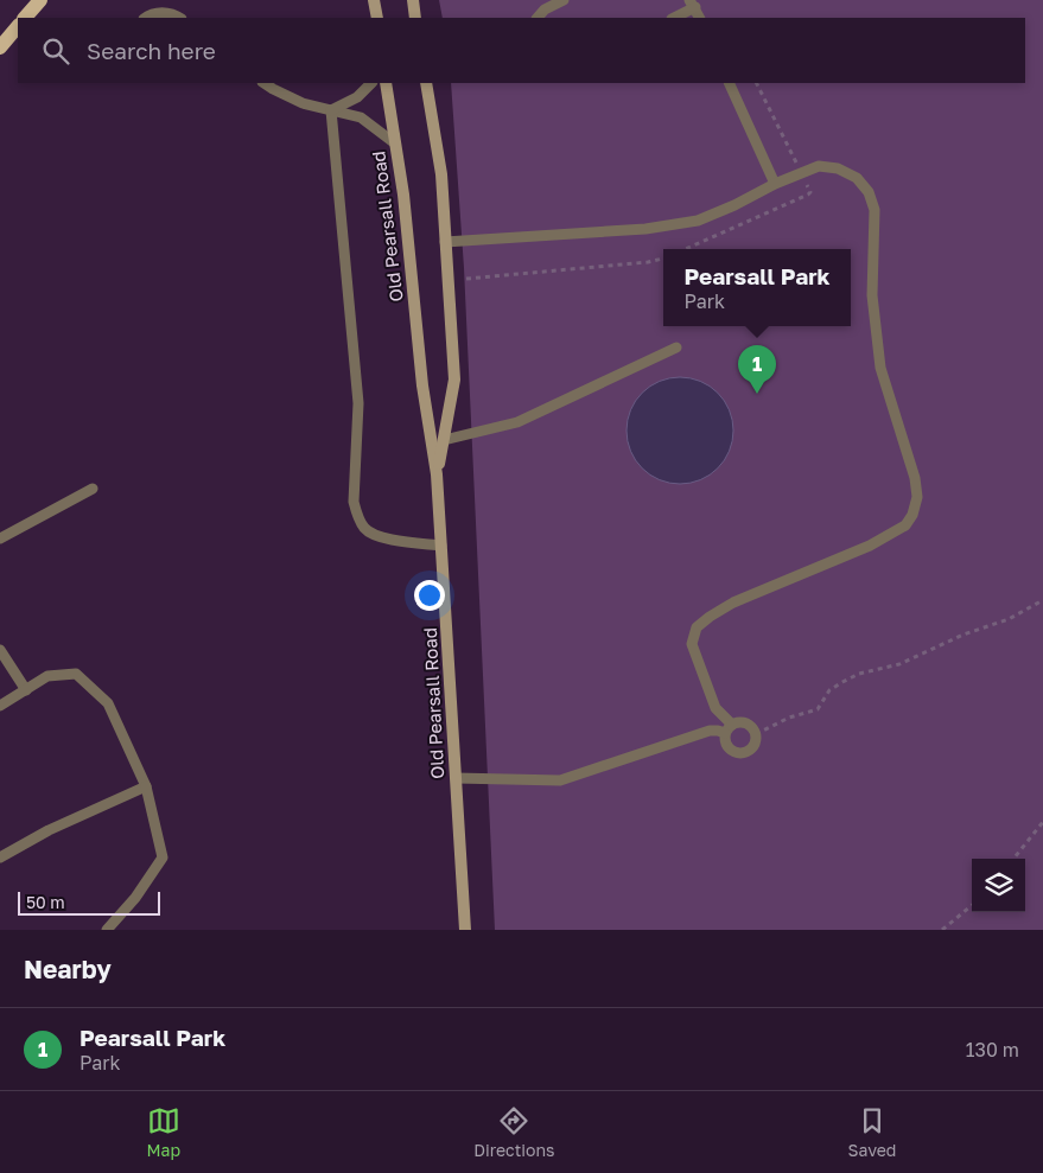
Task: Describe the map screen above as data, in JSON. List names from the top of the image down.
{
  "streets": {
    "main road": ["Old Pearsall Road"]
  },
  "scale_bar": "50 m",
  "page": {
    "search": "Search here",
    "popup": ["Pearsall Park", "Park"],
    "pins": "1",
    "scale": "50 m",
    "heading": "Nearby",
    "list": [
      {
        "mark": "1",
        "name": "Pearsall Park",
        "note": "Park",
        "value": "130 m"
      }
    ],
    "nav": ["Map", "Directions", "Saved"]
  }
}
